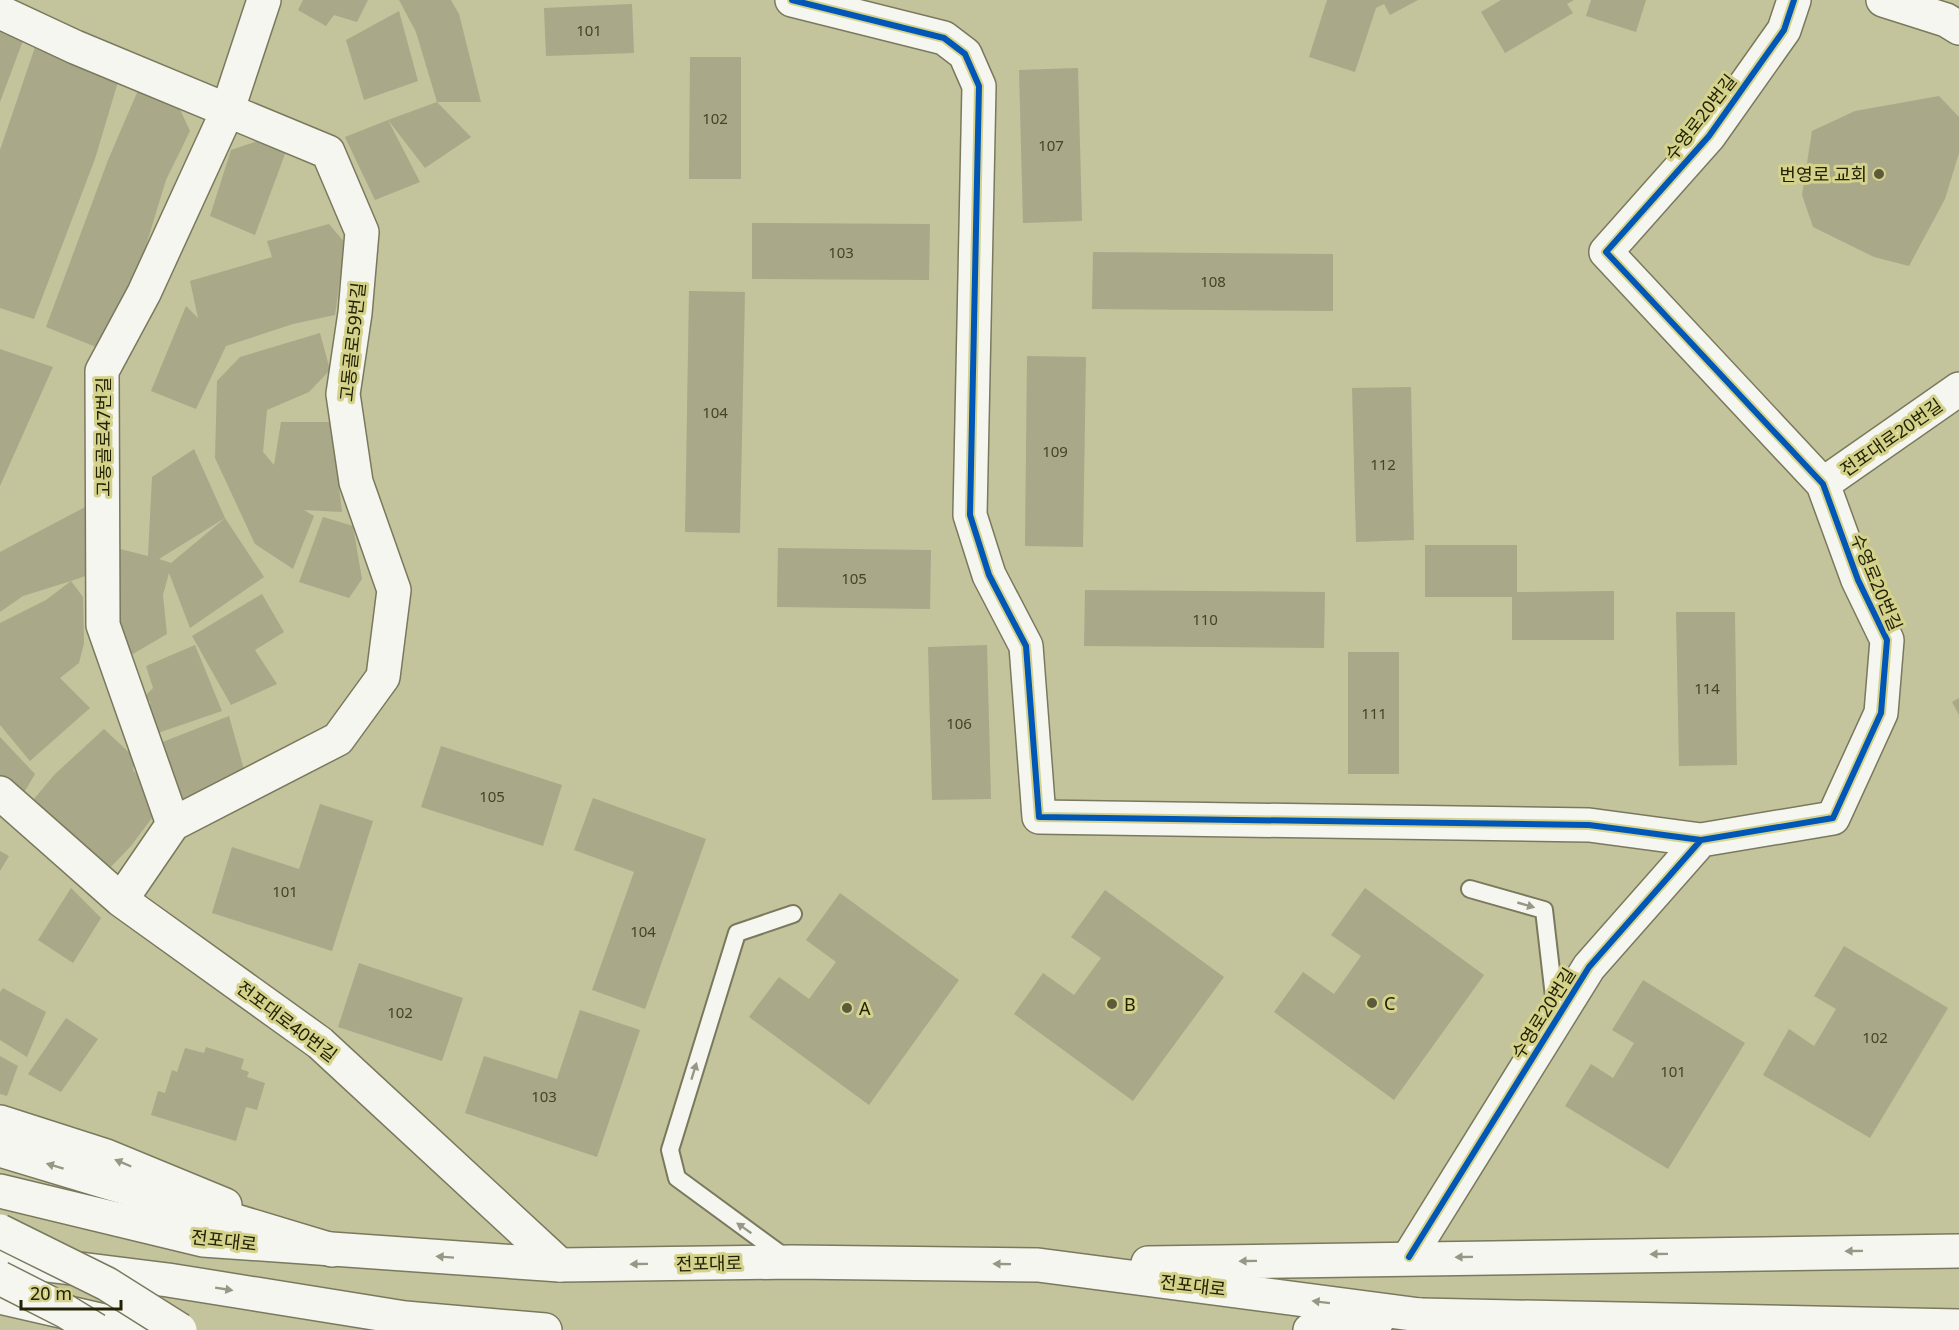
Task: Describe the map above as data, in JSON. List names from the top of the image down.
{
  "streets": {
    "main road": [
      "수영로20번길",
      "고동골로59번길",
      "고동골로47번길",
      "전포대로20번길",
      "전포대로40번길",
      "전포대로"
    ]
  },
  "crossings": [
    ["수영로20번길", "전포대로20번길"],
    ["고동골로59번길", "고동골로47번길"],
    ["고동골로59번길", "전포대로40번길"],
    ["전포대로40번길", "전포대로"]
  ],
  "places": [
    "번영로 교회",
    "C",
    "B",
    "A"
  ],
  "house_numbers": [
    "101",
    "102",
    "107",
    "103",
    "108",
    "104",
    "109",
    "112",
    "105",
    "110",
    "114",
    "111",
    "106",
    "105",
    "101",
    "104",
    "102",
    "102",
    "101",
    "103"
  ],
  "scale_bar": "20 m"
}
